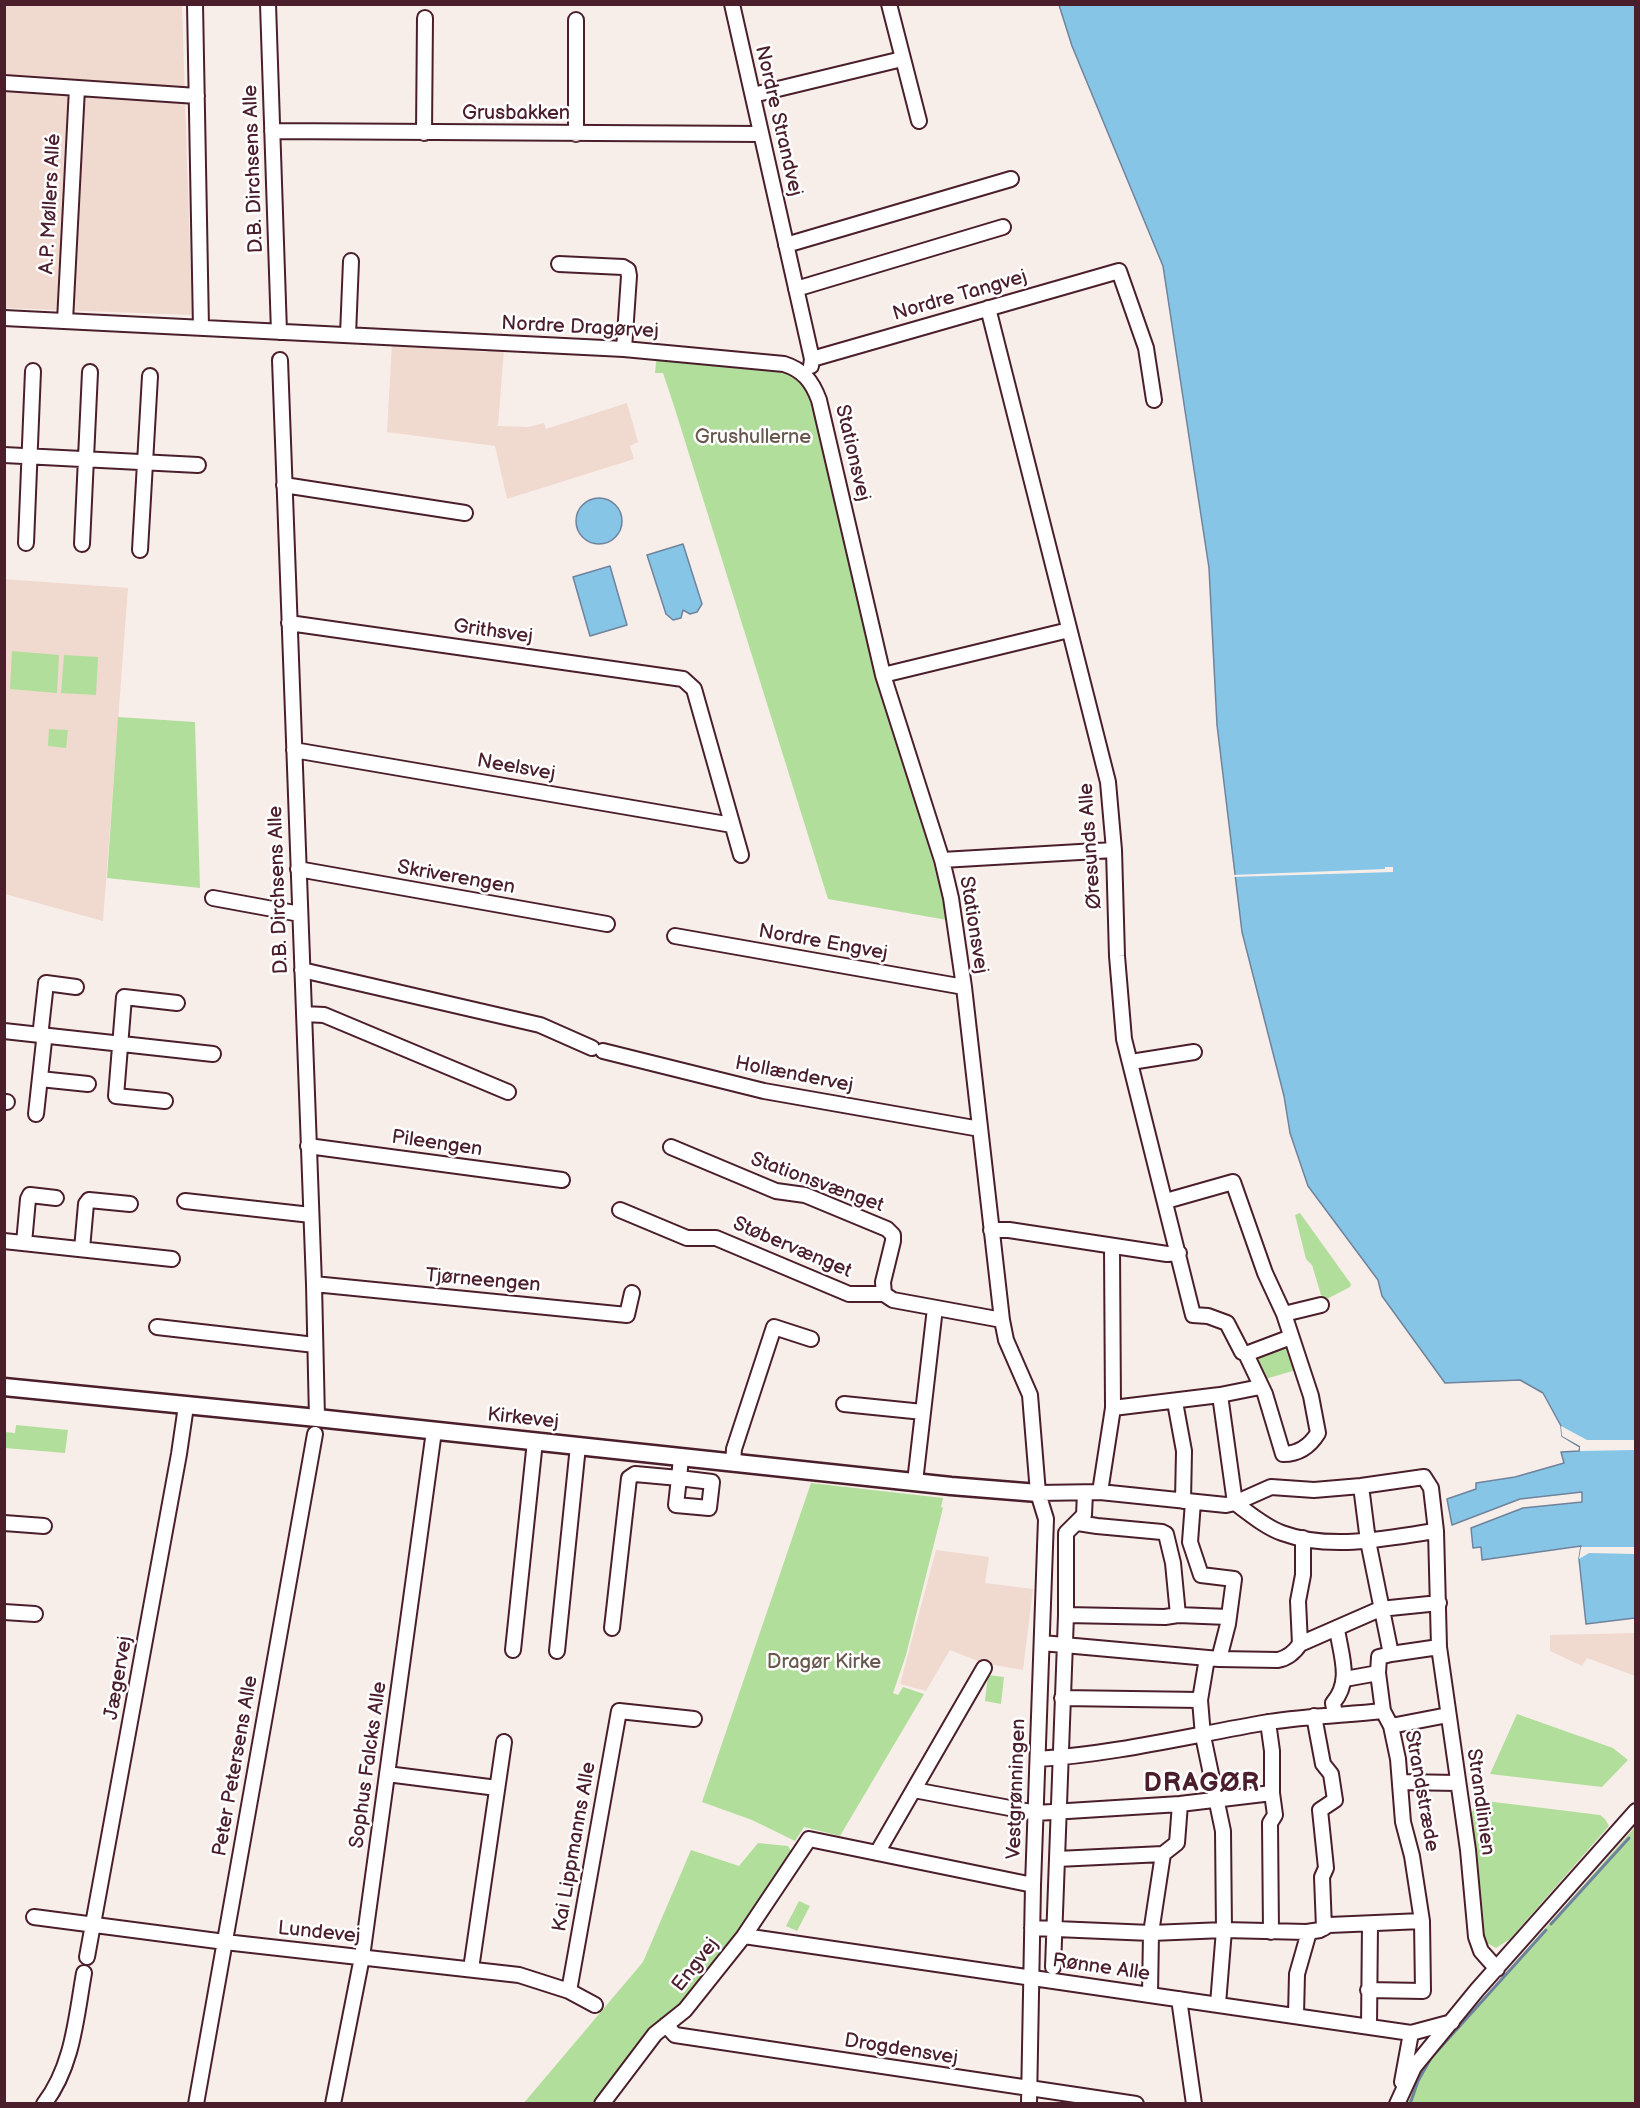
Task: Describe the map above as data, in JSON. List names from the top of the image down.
{
  "streets": {
    "main road": ["Kirkevej"],
    "street": [
      "Grusbakken",
      "Nordre Strandvej",
      "D.B. Dirchsens Alle",
      "A.P. Møllers Allé",
      "Nordre Tangvej",
      "Nordre Dragørvej",
      "Stationsvej",
      "Grithsvej",
      "Neelsvej",
      "Øresunds Alle",
      "Skriverengen",
      "Nordre Engvej",
      "Hollændervej",
      "Pileengen",
      "Stationsvænget",
      "Støbervænget",
      "Tjørneengen",
      "Jægervej",
      "Sophus Falcks Alle",
      "Peter Petersens Alle",
      "Vestgrønningen",
      "Strandstræde",
      "Strandlinien",
      "Kai Lippmanns Alle",
      "Lundevej",
      "Engvej",
      "Rønne Alle",
      "Drogdensvej"
    ]
  },
  "crossings": [
    ["Grusbakken", "Nordre Strandvej"],
    ["Grusbakken", "D.B. Dirchsens Alle"],
    ["Nordre Strandvej", "Nordre Tangvej"],
    ["D.B. Dirchsens Alle", "Nordre Dragørvej"],
    ["D.B. Dirchsens Alle", "Grithsvej"],
    ["D.B. Dirchsens Alle", "Neelsvej"],
    ["D.B. Dirchsens Alle", "Skriverengen"],
    ["D.B. Dirchsens Alle", "Hollændervej"],
    ["D.B. Dirchsens Alle", "Pileengen"],
    ["D.B. Dirchsens Alle", "Tjørneengen"],
    ["D.B. Dirchsens Alle", "Kirkevej"],
    ["D.B. Dirchsens Alle", "Peter Petersens Alle"],
    ["A.P. Møllers Allé", "Nordre Dragørvej"],
    ["Nordre Tangvej", "Øresunds Alle"],
    ["Nordre Dragørvej", "Stationsvej"],
    ["Stationsvej", "Nordre Engvej"],
    ["Stationsvej", "Hollændervej"],
    ["Stationsvej", "Støbervænget"],
    ["Stationsvej", "Kirkevej"],
    ["Stationsvej", "Vestgrønningen"],
    ["Grithsvej", "Neelsvej"],
    ["Stationsvænget", "Støbervænget"],
    ["Kirkevej", "Jægervej"],
    ["Kirkevej", "Sophus Falcks Alle"],
    ["Kirkevej", "Peter Petersens Alle"],
    ["Kirkevej", "Vestgrønningen"],
    ["Jægervej", "Lundevej"],
    ["Sophus Falcks Alle", "Lundevej"],
    ["Peter Petersens Alle", "Lundevej"],
    ["Vestgrønningen", "Rønne Alle"],
    ["Vestgrønningen", "Drogdensvej"],
    ["Kai Lippmanns Alle", "Lundevej"],
    ["Engvej", "Rønne Alle"],
    ["Engvej", "Drogdensvej"]
  ],
  "districts": ["DRAGØR"],
  "parks": ["Grushullerne", "Dragør Kirke"]
}
